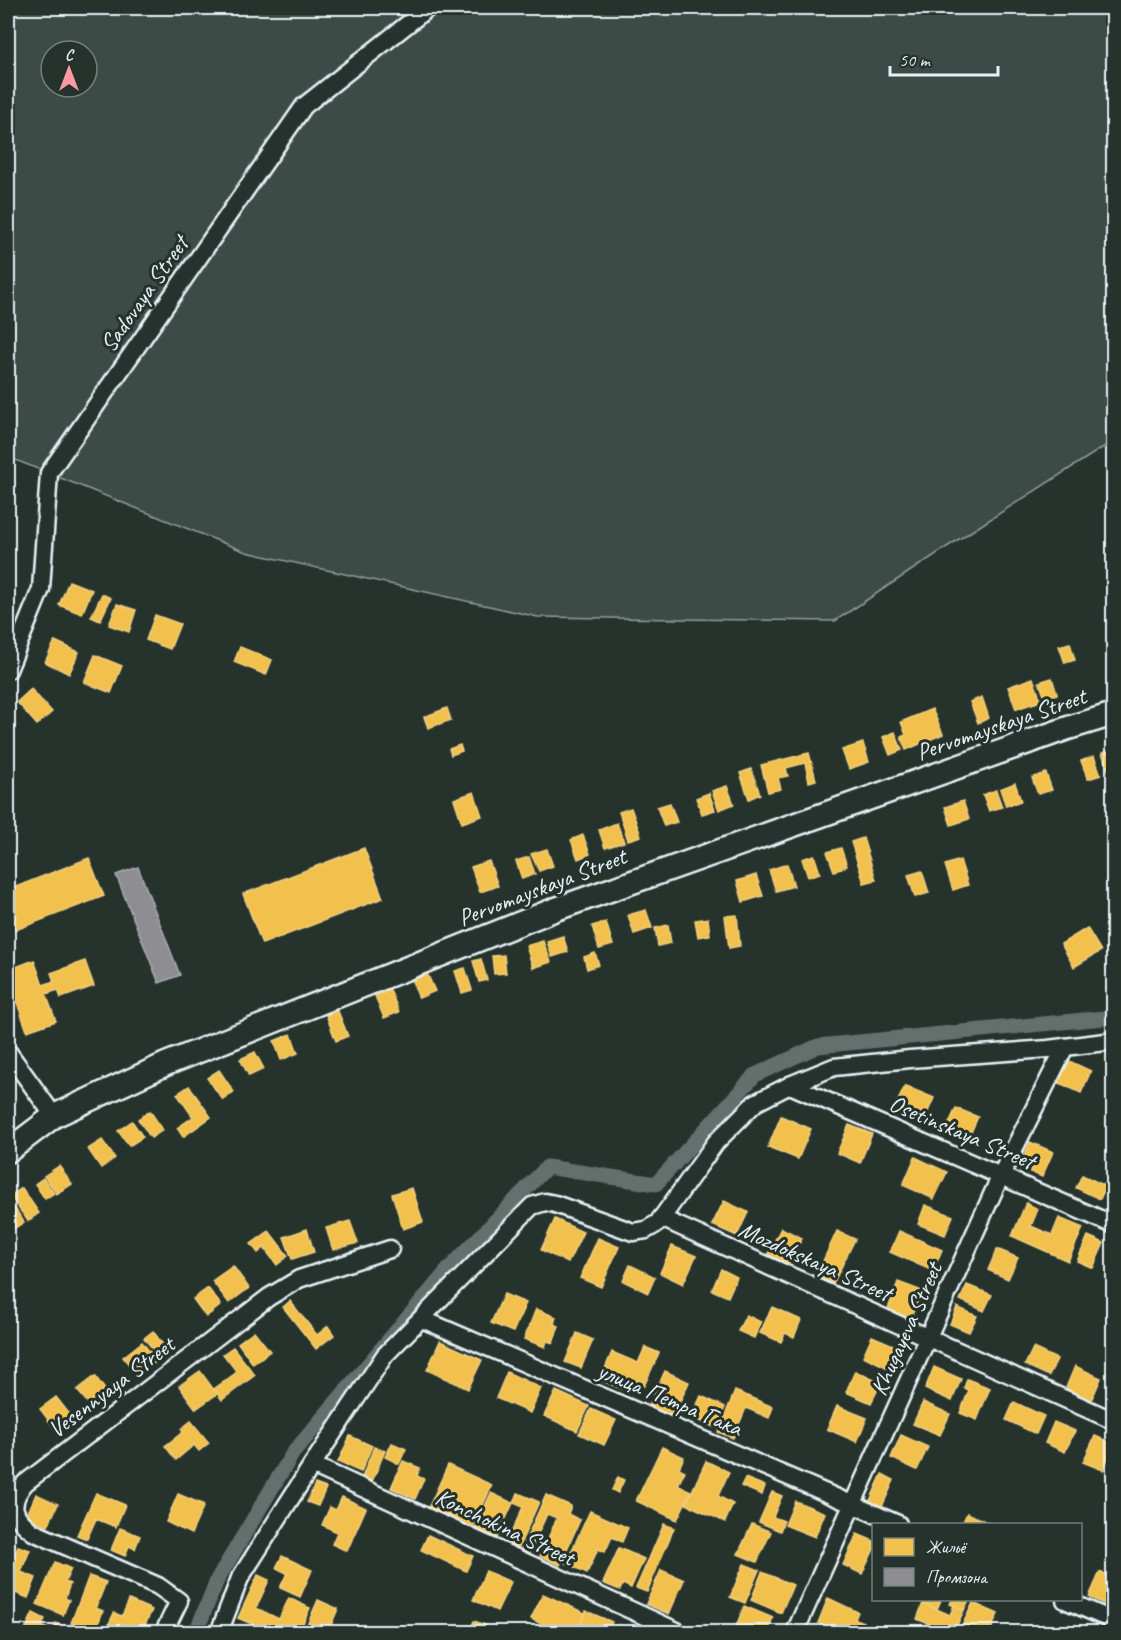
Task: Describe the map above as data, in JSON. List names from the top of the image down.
{
  "streets": {
    "main road": ["Pervomayskaya Street"],
    "street": [
      "Sadovaya Street",
      "Osetinskaya Street",
      "Mozdokskaya Street",
      "Khugayeva Street",
      "Vesennyaya Street",
      "улица Петра Гака",
      "Konchokina Street"
    ]
  },
  "crossings": [
    ["Osetinskaya Street", "Khugayeva Street"],
    ["Mozdokskaya Street", "Khugayeva Street"],
    ["Khugayeva Street", "улица Петра Гака"]
  ],
  "legend": ["Жильё", "Промзона"],
  "scale_bar": "50 m",
  "north": "top"
}
